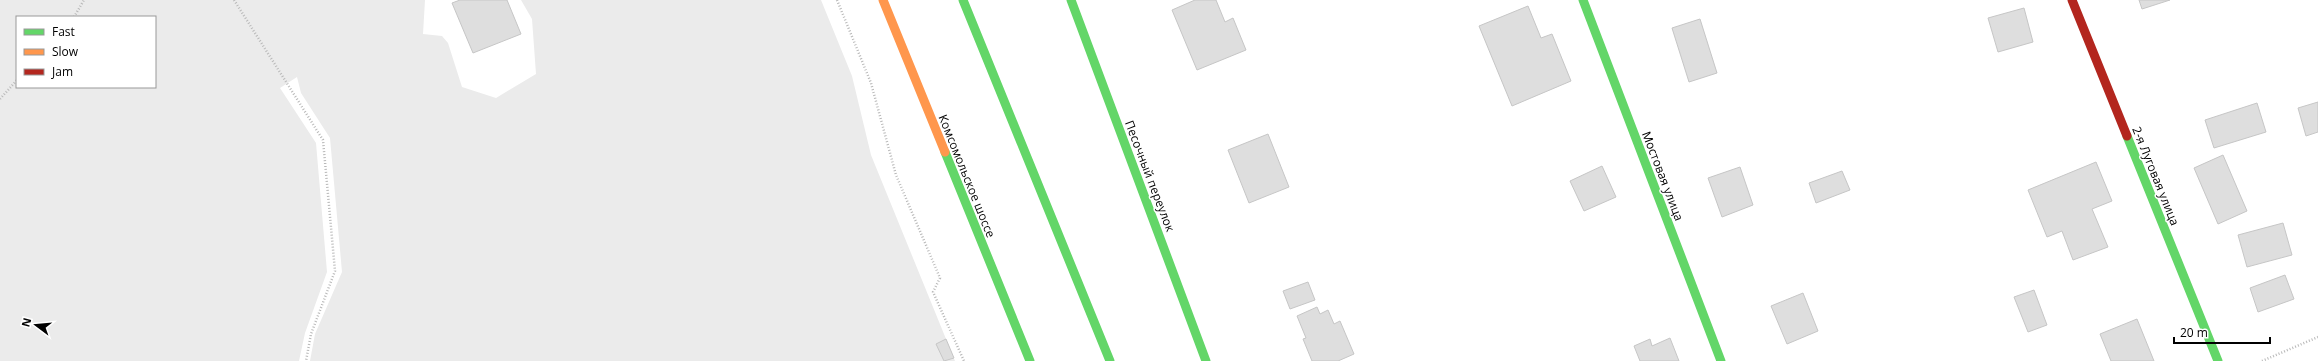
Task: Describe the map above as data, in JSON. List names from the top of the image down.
{
  "streets": {
    "street": [
      "Комсомольское шоссе",
      "Песочный переулок",
      "Мостовая улица",
      "2-я Луговая улица"
    ]
  },
  "legend": ["Fast", "Slow", "Jam"],
  "scale_bar": "20 m",
  "north": "left"
}
